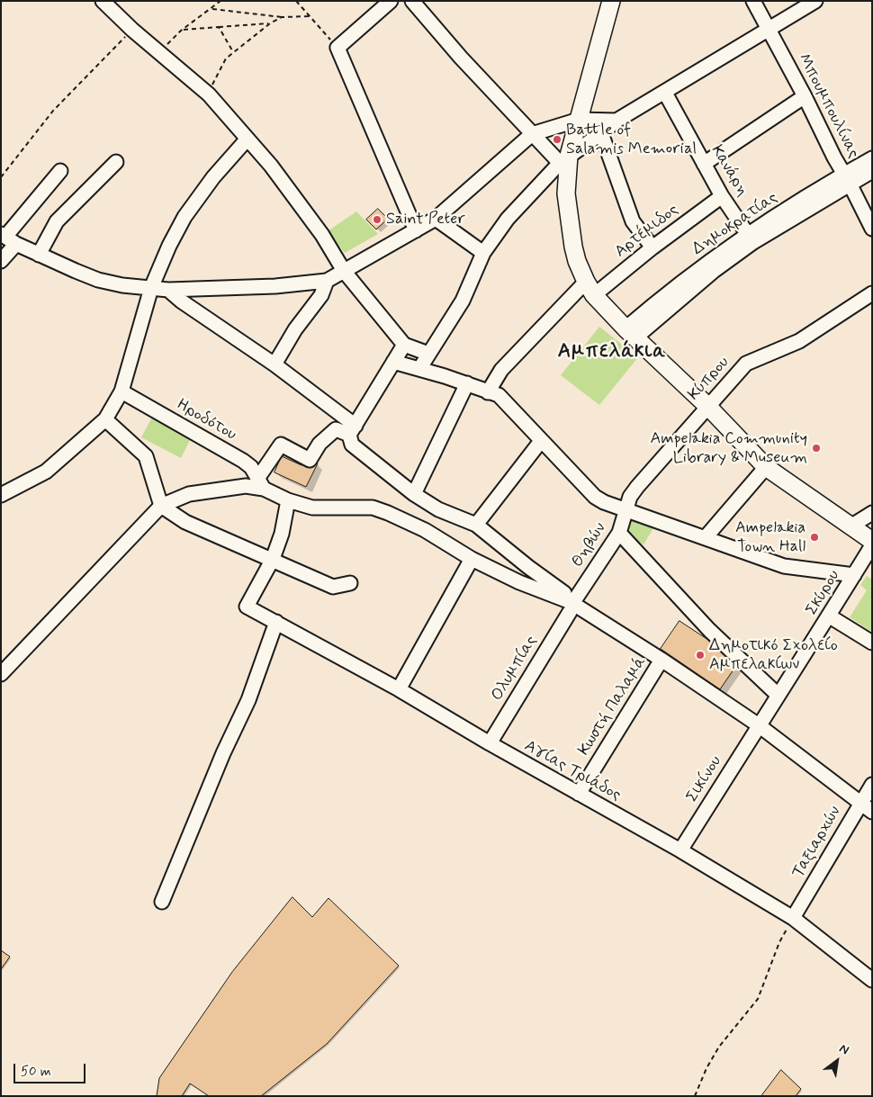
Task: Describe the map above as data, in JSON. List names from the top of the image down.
{
  "streets": {
    "street": [
      "Μπουμπουλίνας",
      "Κανάρη",
      "Δημοκρατίας",
      "Αρτέμιδος",
      "Κύπρου",
      "Ηροδότου",
      "Θηβών",
      "Σκύρου",
      "Ολυμπίας",
      "Κωστή Παλαμά",
      "Αγίας Τριάδος",
      "Σικίνου",
      "Ταξιαρχών"
    ]
  },
  "crossings": [
    ["Μπουμπουλίνας", "Δημοκρατίας"],
    ["Κανάρη", "Δημοκρατίας"],
    ["Κανάρη", "Αρτέμιδος"],
    ["Κύπρου", "Θηβών"],
    ["Σκύρου", "Σικίνου"],
    ["Ολυμπίας", "Αγίας Τριάδος"],
    ["Κωστή Παλαμά", "Αγίας Τριάδος"],
    ["Αγίας Τριάδος", "Σικίνου"],
    ["Αγίας Τριάδος", "Ταξιαρχών"]
  ],
  "districts": ["Αμπελάκια"],
  "places": [
    "Battle of Salamis Memorial",
    "Saint Peter",
    "Ampelakia Community Library & Museum",
    "Ampelakia Town Hall",
    "Δημοτικό Σχολείο Αμπελακίων"
  ],
  "scale_bar": "50 m",
  "north": "top right"
}
